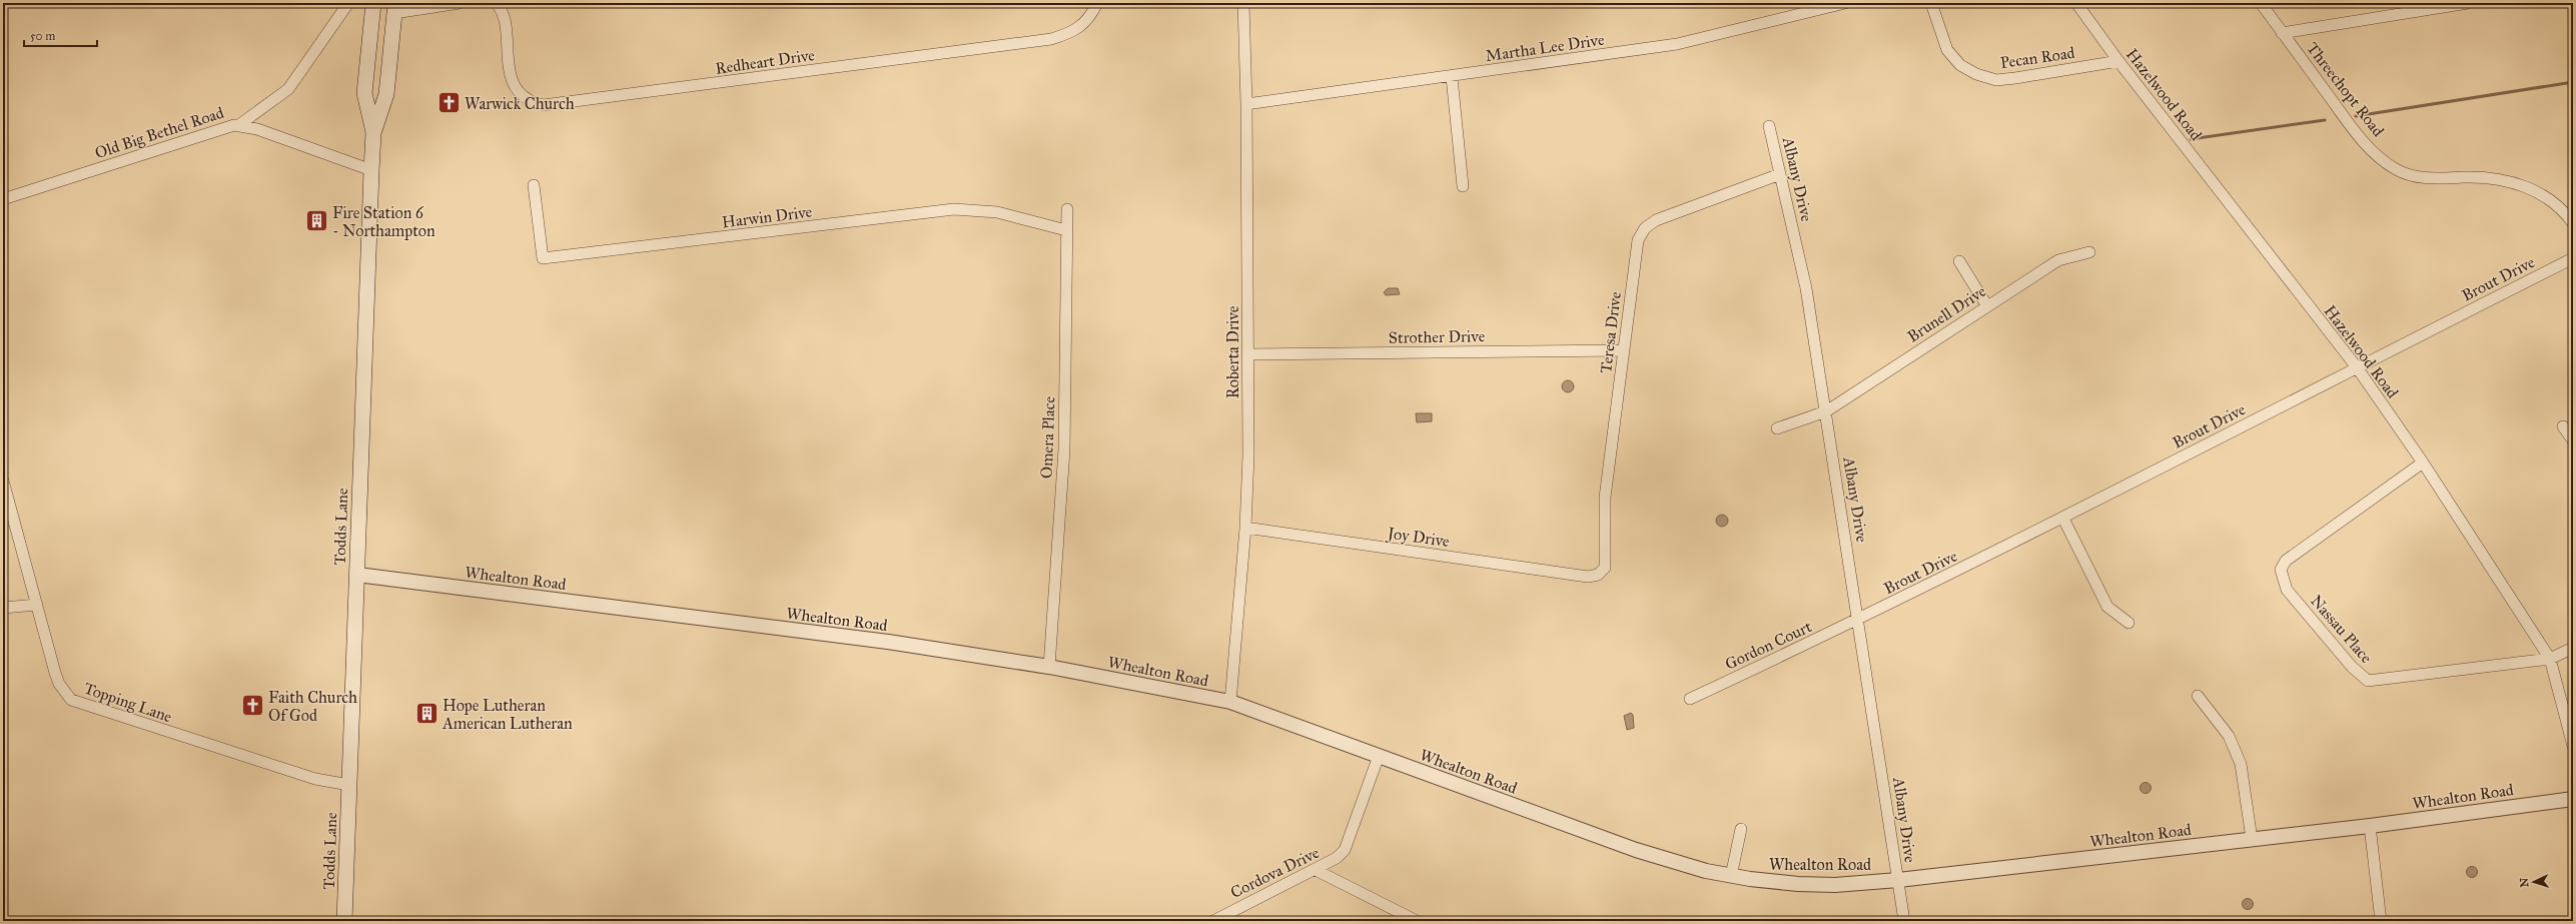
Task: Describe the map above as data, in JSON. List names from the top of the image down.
{
  "streets": {
    "main road": ["Todds Lane"],
    "street": [
      "Martha Lee Drive",
      "Pecan Road",
      "Redheart Drive",
      "Threechopt Road",
      "Hazelwood Road",
      "Old Big Bethel Road",
      "Albany Drive",
      "Harwin Drive",
      "Brout Drive",
      "Brunell Drive",
      "Teresa Drive",
      "Strother Drive",
      "Roberta Drive",
      "Omera Place",
      "Joy Drive",
      "Whealton Road",
      "Nassau Place",
      "Gordon Court",
      "Topping Lane",
      "Cordova Drive"
    ]
  },
  "crossings": [
    ["Martha Lee Drive", "Roberta Drive"],
    ["Pecan Road", "Hazelwood Road"],
    ["Hazelwood Road", "Brout Drive"],
    ["Hazelwood Road", "Nassau Place"],
    ["Old Big Bethel Road", "Todds Lane"],
    ["Albany Drive", "Brout Drive"],
    ["Albany Drive", "Brunell Drive"],
    ["Albany Drive", "Teresa Drive"],
    ["Albany Drive", "Whealton Road"],
    ["Albany Drive", "Gordon Court"],
    ["Harwin Drive", "Omera Place"],
    ["Brout Drive", "Gordon Court"],
    ["Teresa Drive", "Strother Drive"],
    ["Teresa Drive", "Joy Drive"],
    ["Strother Drive", "Roberta Drive"],
    ["Roberta Drive", "Joy Drive"],
    ["Roberta Drive", "Whealton Road"],
    ["Omera Place", "Whealton Road"],
    ["Todds Lane", "Whealton Road"],
    ["Todds Lane", "Topping Lane"],
    ["Whealton Road", "Cordova Drive"]
  ],
  "places": {
    "church": ["Warwick Church", "Faith Church Of God"],
    "building": ["Fire Station 6 - Northampton", "Hope Lutheran American Lutheran"]
  },
  "scale_bar": "50 m",
  "north": "left"
}
